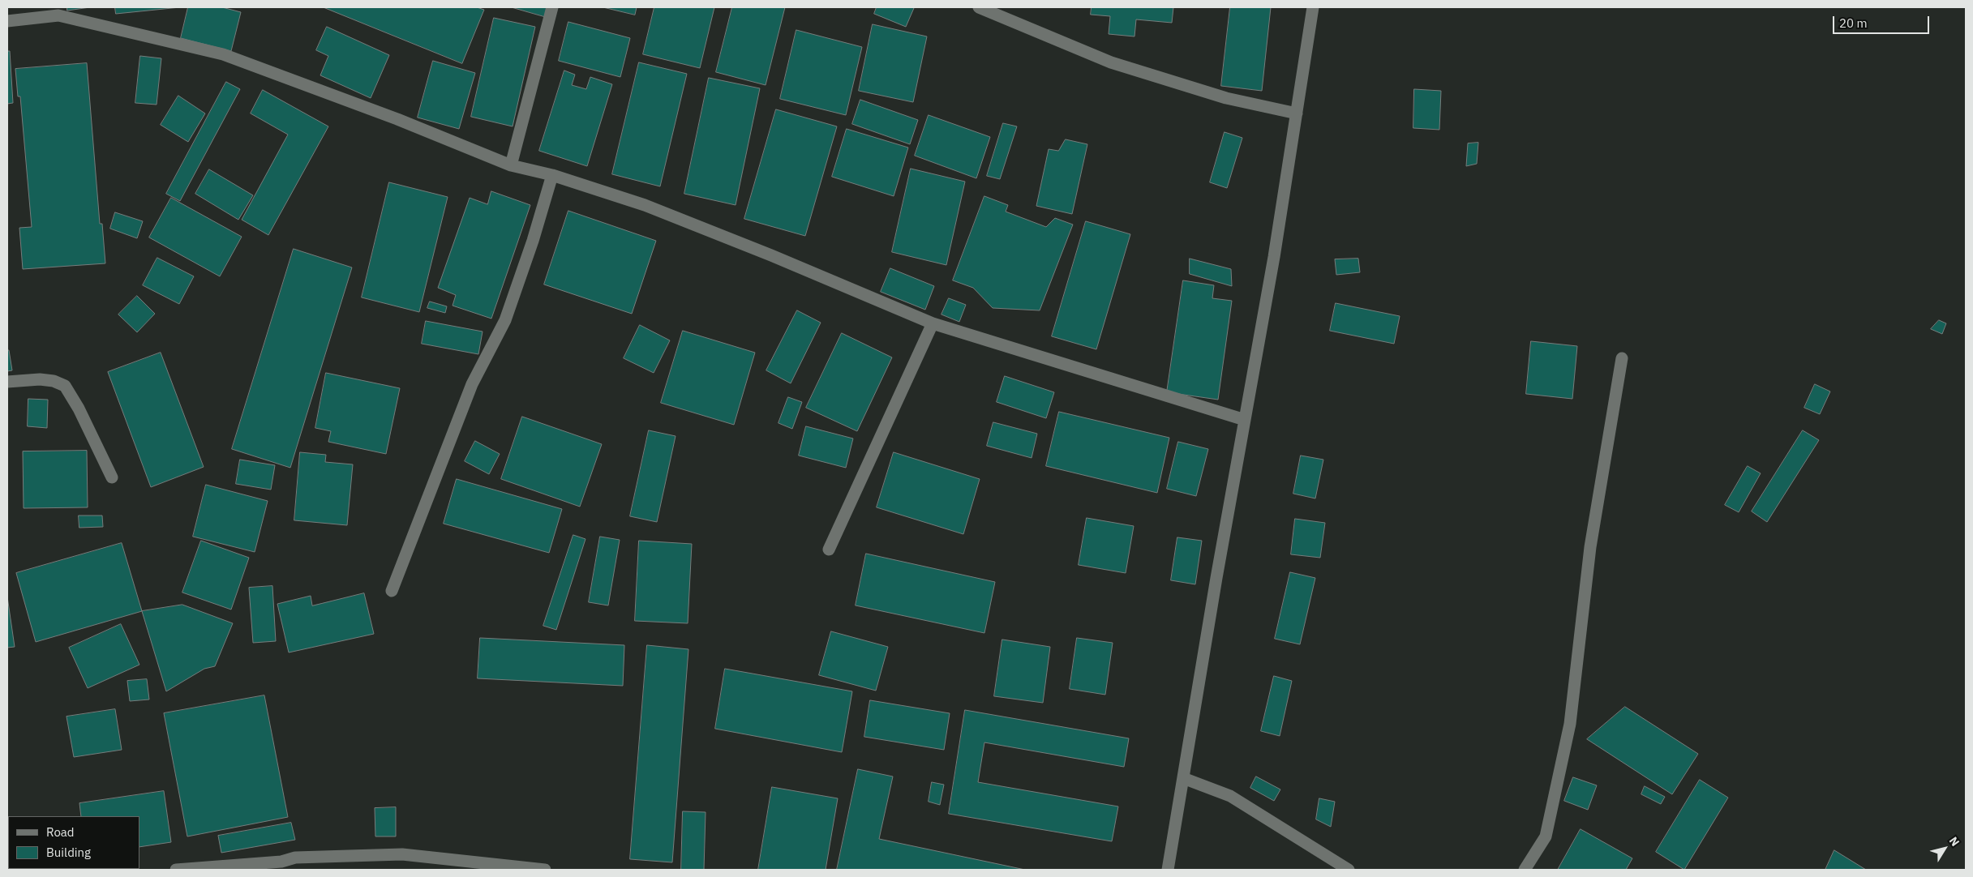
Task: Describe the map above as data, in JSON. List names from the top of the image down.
{
  "legend": ["Road", "Building"],
  "scale_bar": "20 m",
  "north": "top right"
}
